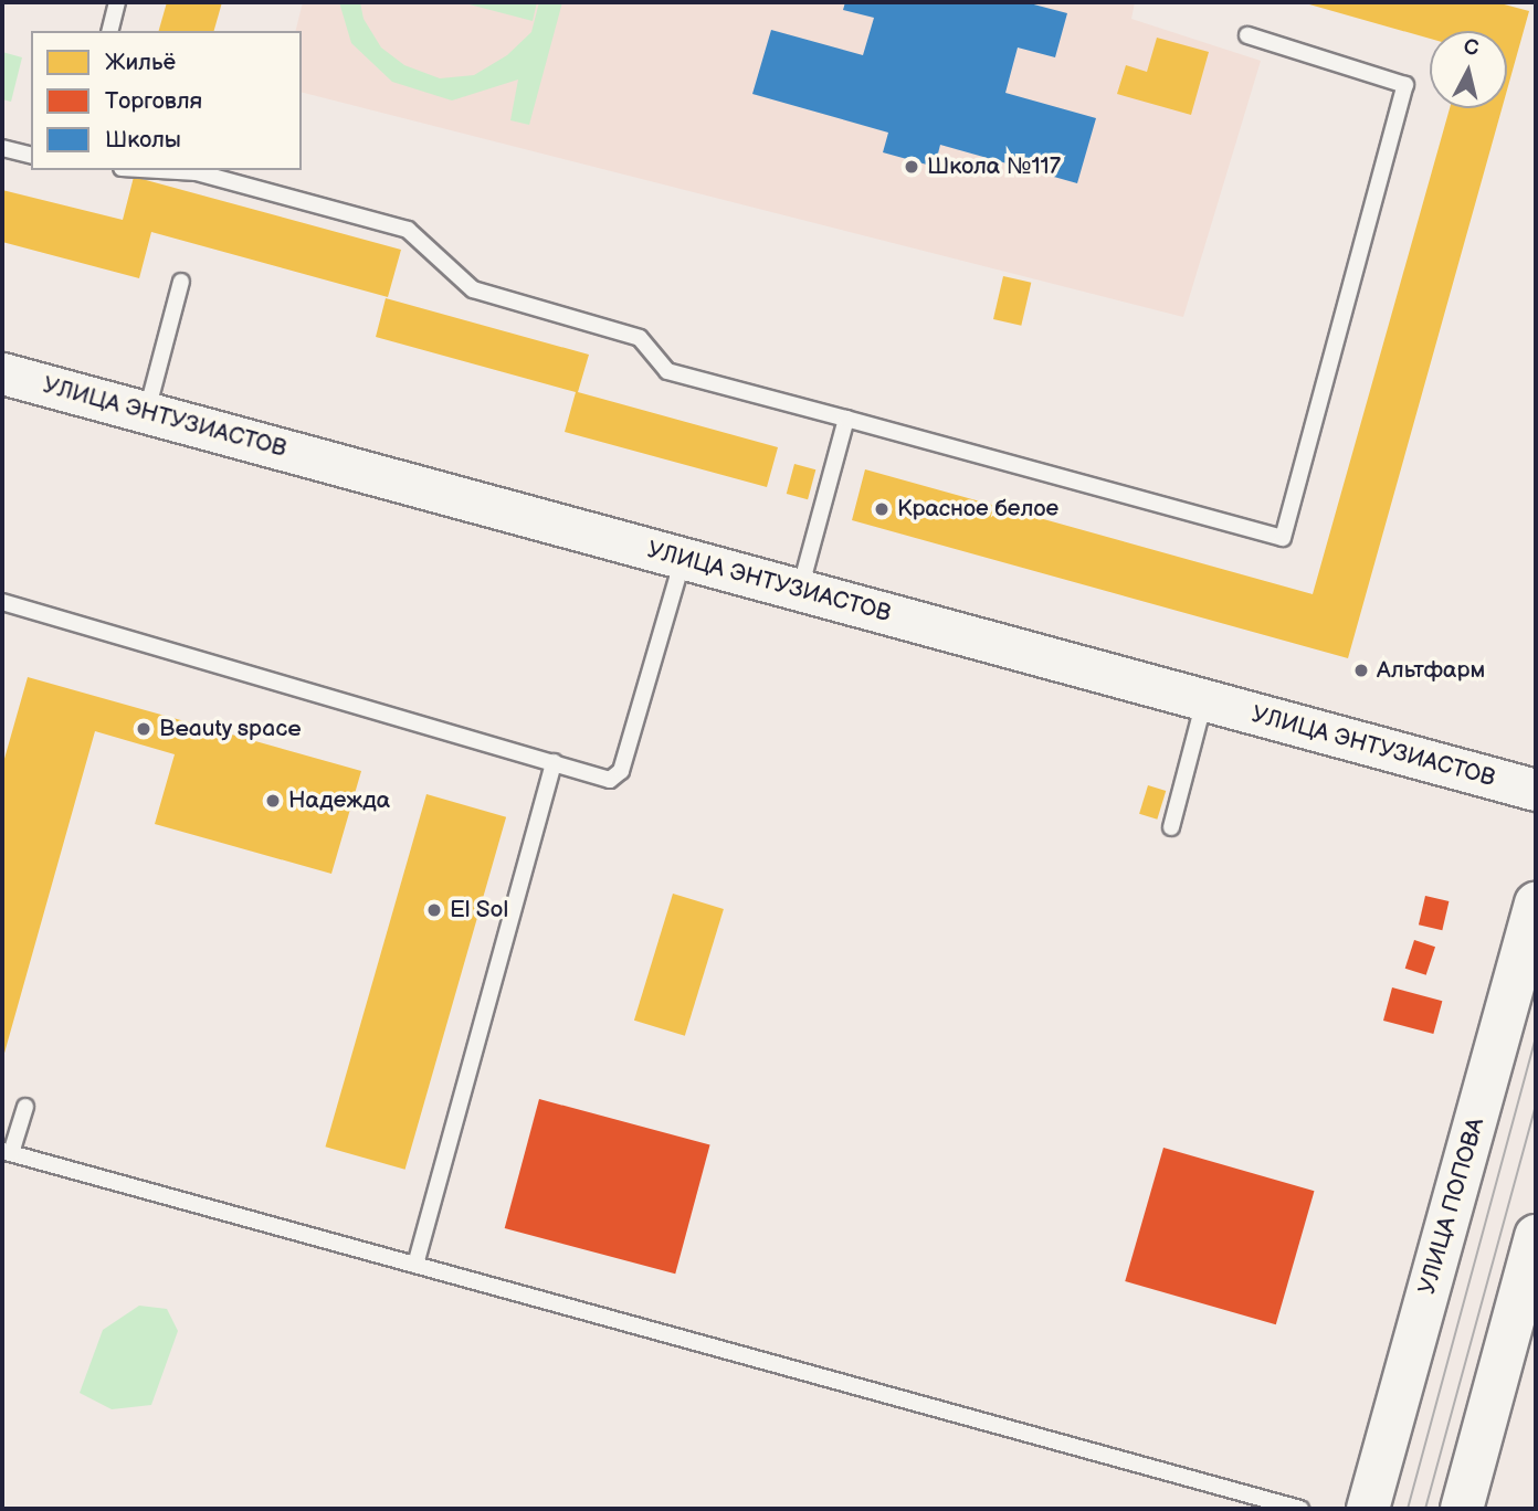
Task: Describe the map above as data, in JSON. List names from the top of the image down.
{
  "streets": {
    "main road": ["УЛИЦА ПОПОВА"],
    "street": ["УЛИЦА ЭНТУЗИАСТОВ"]
  },
  "places": [
    "Школа №117",
    "Красное белое",
    "Альтфарм",
    "Beauty space",
    "Надежда",
    "El Sol"
  ],
  "legend": ["Жильё", "Торговля", "Школы"],
  "north": "top"
}
